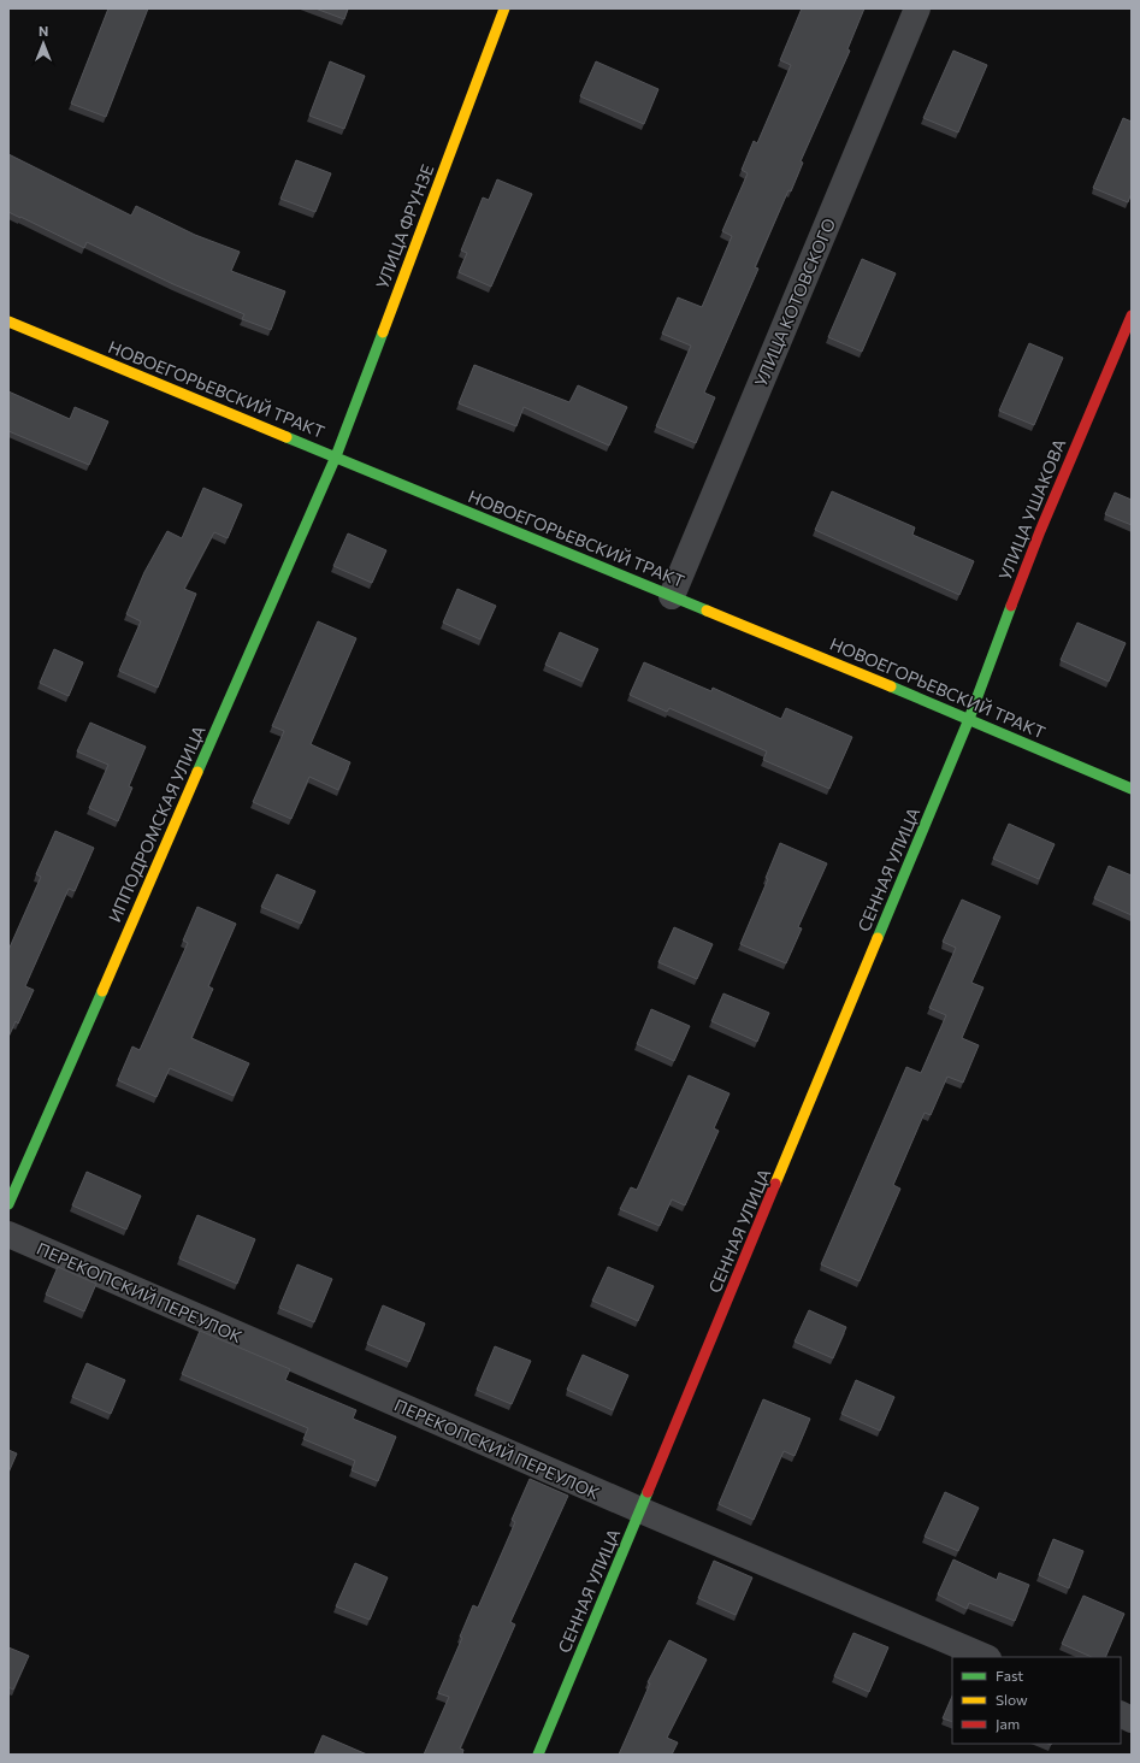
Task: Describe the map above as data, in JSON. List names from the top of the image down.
{
  "streets": {
    "street": [
      "УЛИЦА ФРУНЗЕ",
      "УЛИЦА КОТОВСКОГО",
      "НОВОЕГОРЬЕВСКИЙ ТРАКТ",
      "УЛИЦА УШАКОВА",
      "ИППОДРОМСКАЯ УЛИЦА",
      "СЕННАЯ УЛИЦА",
      "ПЕРЕКОПСКИЙ ПЕРЕУЛОК"
    ]
  },
  "crossings": [
    ["УЛИЦА ФРУНЗЕ", "НОВОЕГОРЬЕВСКИЙ ТРАКТ"],
    ["УЛИЦА ФРУНЗЕ", "ИППОДРОМСКАЯ УЛИЦА"],
    ["УЛИЦА КОТОВСКОГО", "НОВОЕГОРЬЕВСКИЙ ТРАКТ"],
    ["НОВОЕГОРЬЕВСКИЙ ТРАКТ", "УЛИЦА УШАКОВА"],
    ["НОВОЕГОРЬЕВСКИЙ ТРАКТ", "ИППОДРОМСКАЯ УЛИЦА"],
    ["НОВОЕГОРЬЕВСКИЙ ТРАКТ", "СЕННАЯ УЛИЦА"],
    ["УЛИЦА УШАКОВА", "СЕННАЯ УЛИЦА"],
    ["СЕННАЯ УЛИЦА", "ПЕРЕКОПСКИЙ ПЕРЕУЛОК"]
  ],
  "legend": ["Fast", "Slow", "Jam"],
  "north": "top"
}
